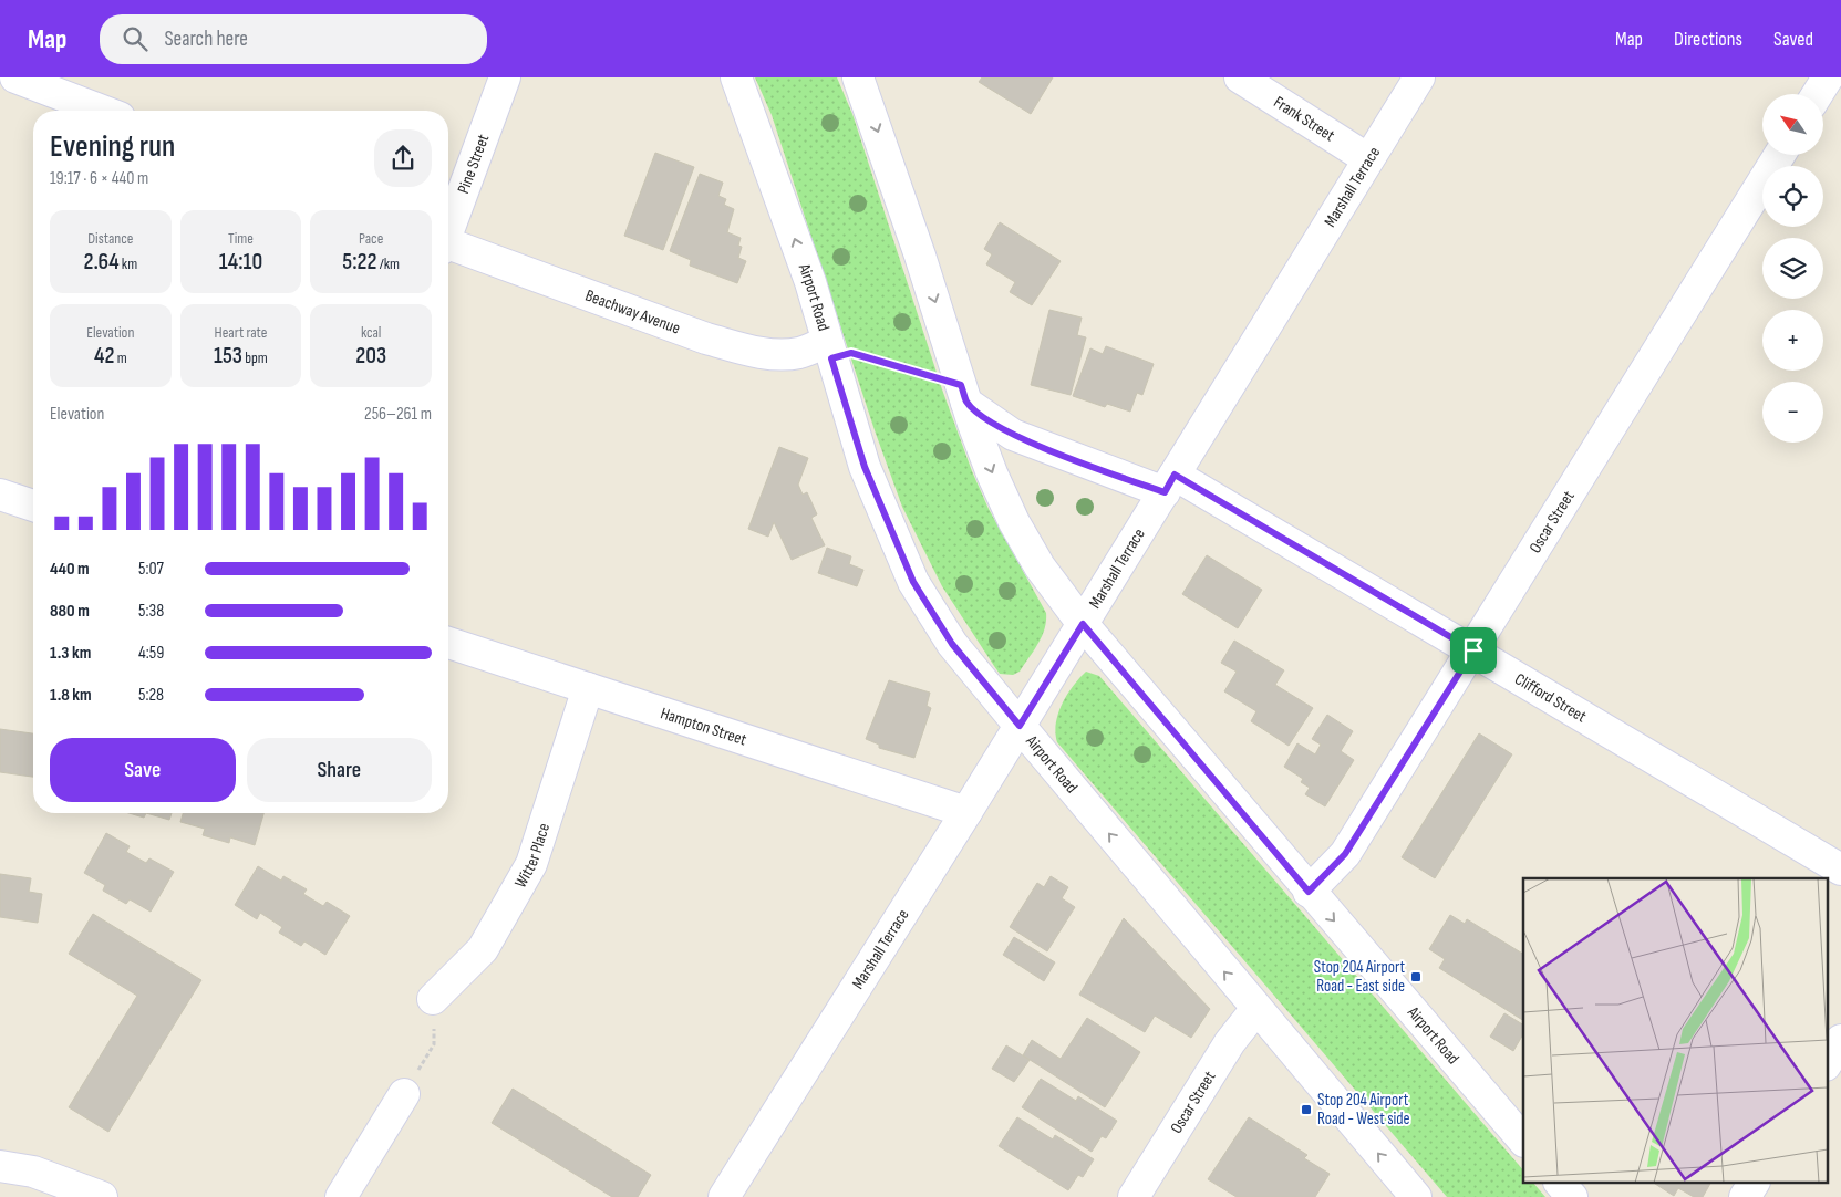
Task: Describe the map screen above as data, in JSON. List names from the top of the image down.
{
  "streets": {
    "street": [
      "Frank Street",
      "Pine Street",
      "Marshall Terrace",
      "Airport Road",
      "Beachway Avenue",
      "Oscar Street",
      "Clifford Street",
      "Hampton Street",
      "Witter Place"
    ]
  },
  "crossings": [
    ["Frank Street", "Marshall Terrace"],
    ["Marshall Terrace", "Airport Road"],
    ["Marshall Terrace", "Clifford Street"],
    ["Marshall Terrace", "Hampton Street"],
    ["Airport Road", "Beachway Avenue"],
    ["Airport Road", "Oscar Street"],
    ["Oscar Street", "Clifford Street"],
    ["Hampton Street", "Witter Place"]
  ],
  "places": {
    "transit": ["Stop 204 Airport Road - East side", "Stop 204 Airport Road - West side"]
  },
  "north": "top left",
  "page": {
    "header": "Map",
    "search": "Search here",
    "nav": ["Map", "Directions", "Saved"],
    "map_buttons": ["+", "−"],
    "heading": ["Evening run", "19:17 · 6 × 440 m"],
    "stats": [
      ["Distance", "2.64 km"],
      ["Time", "14:10"],
      ["Pace", "5:22 /km"],
      ["Elevation", "42 m"],
      ["Heart rate", "153 bpm"],
      ["kcal", "203"]
    ],
    "chart": ["Elevation", "256–261 m"],
    "list": [
      {
        "name": "440 m",
        "note": "5:07"
      },
      {
        "name": "880 m",
        "note": "5:38"
      },
      {
        "name": "1.3 km",
        "note": "4:59"
      },
      {
        "name": "1.8 km",
        "note": "5:28"
      }
    ],
    "buttons": ["Save", "Share"]
  }
}
